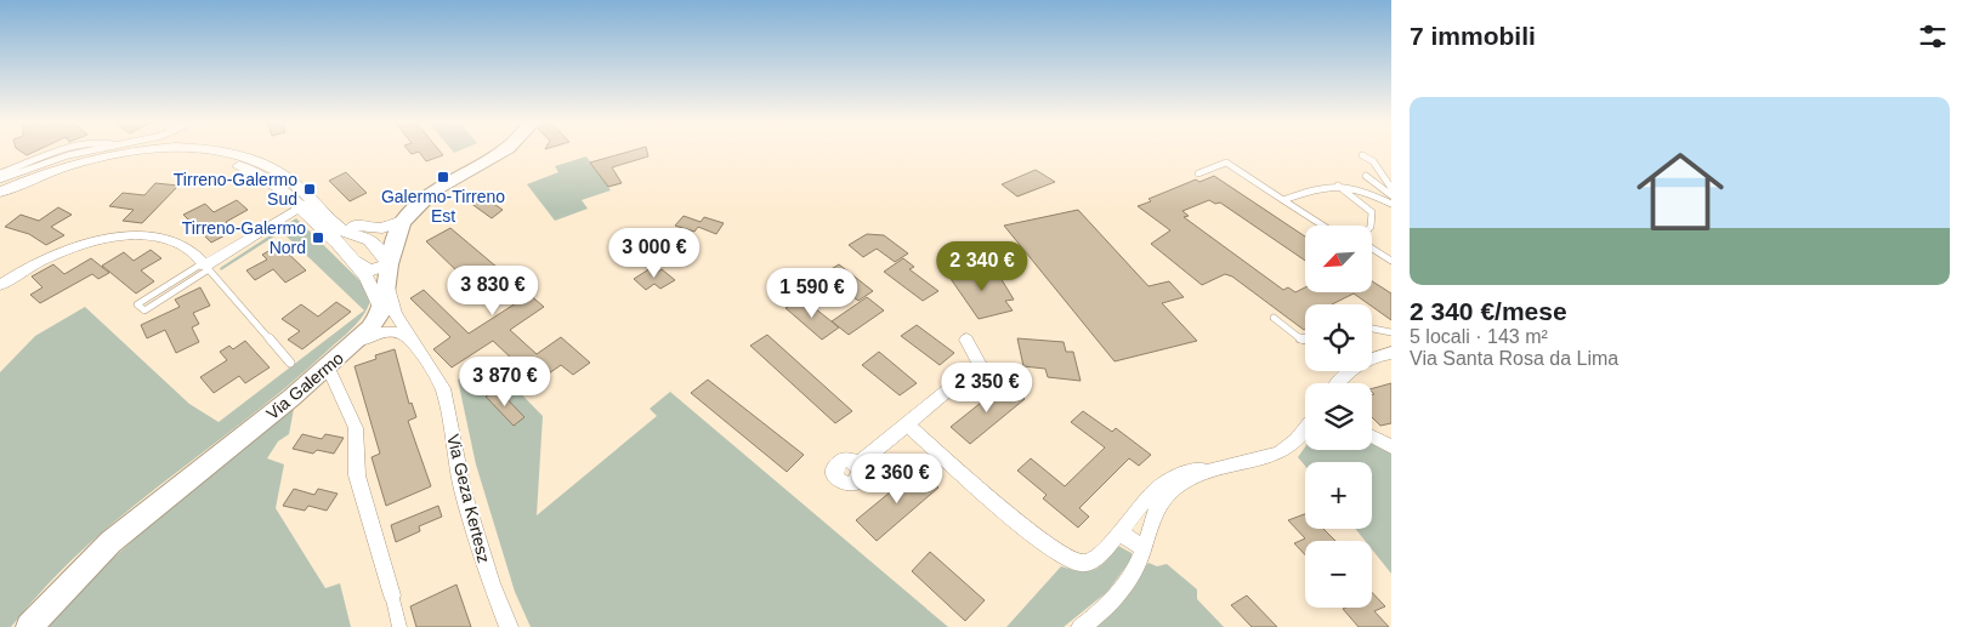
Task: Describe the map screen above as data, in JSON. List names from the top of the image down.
{
  "streets": {
    "main road": ["Via Galermo"],
    "street": ["Via Geza Kertesz"]
  },
  "places": {
    "transit": ["Galermo-Tirreno Est", "Tirreno-Galermo Sud", "Tirreno-Galermo Nord"]
  },
  "north": "bottom left",
  "page": {
    "heading": "7 immobili",
    "list": [
      {
        "name": "2 340 €/mese",
        "note": "5 locali · 143 m² · Via Santa Rosa da Lima"
      }
    ],
    "map_buttons": ["+", "−"],
    "price": [
      "3 000 €",
      "2 340 €",
      "3 830 €",
      "1 590 €",
      "3 870 €",
      "2 350 €",
      "2 360 €"
    ]
  }
}
